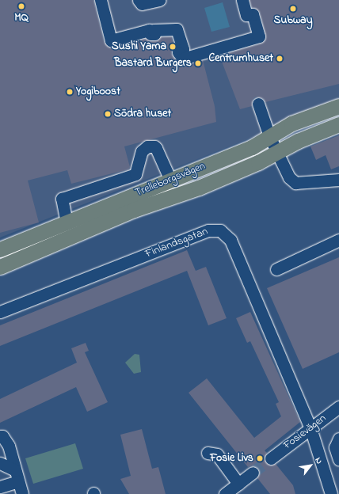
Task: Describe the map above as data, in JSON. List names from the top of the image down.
{
  "streets": {
    "main road": ["Trelleborgsvägen"],
    "street": ["Finlandsgatan", "Fosievägen"]
  },
  "crossings": [
    ["Finlandsgatan", "Fosievägen"]
  ],
  "places": [
    "MQ",
    "Subway",
    "Sushi Yama",
    "Centrumhuset",
    "Bastard Burgers",
    "Yogiboost",
    "Södra huset",
    "Fosie Livs"
  ],
  "north": "top right"
}
